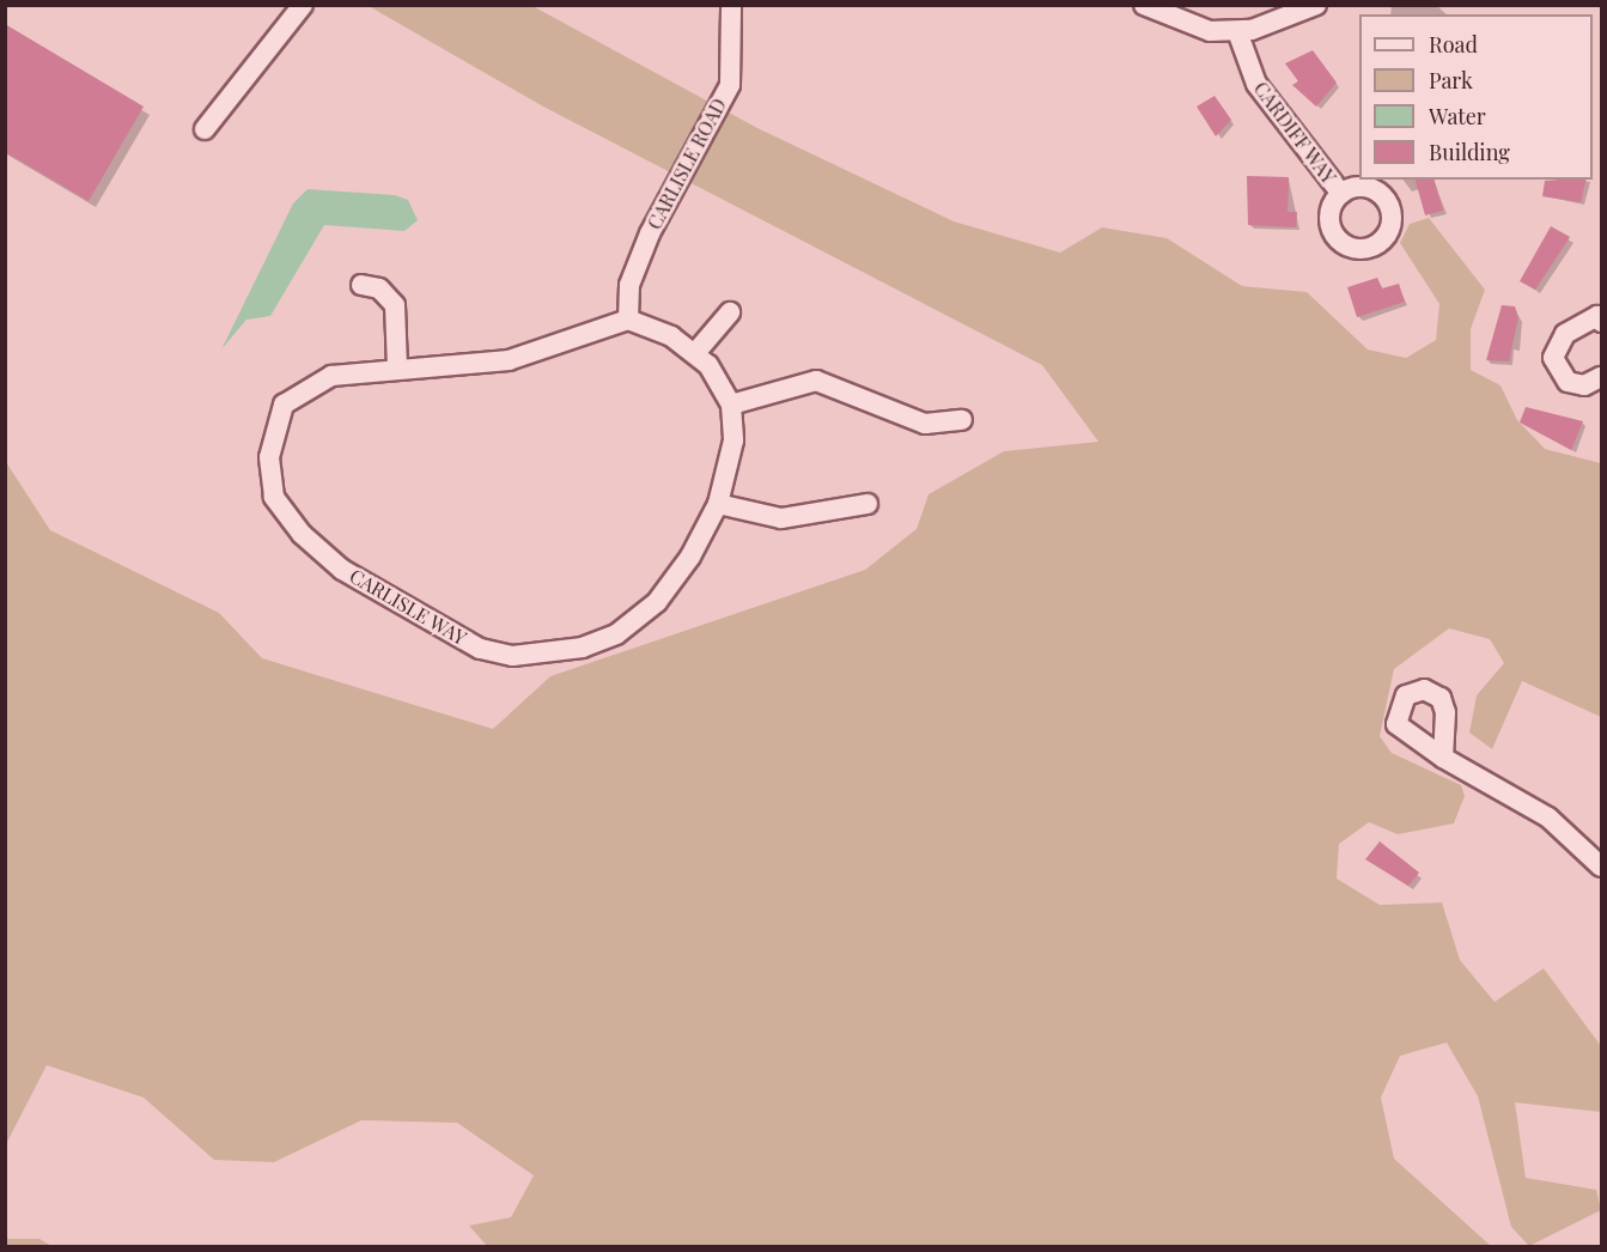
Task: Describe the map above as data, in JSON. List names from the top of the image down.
{
  "streets": {
    "street": ["CARDIFF WAY", "CARLISLE ROAD", "CARLISLE WAY"]
  },
  "crossings": [
    ["CARLISLE ROAD", "CARLISLE WAY"]
  ],
  "legend": [
    "Road",
    "Park",
    "Water",
    "Building"
  ]
}
